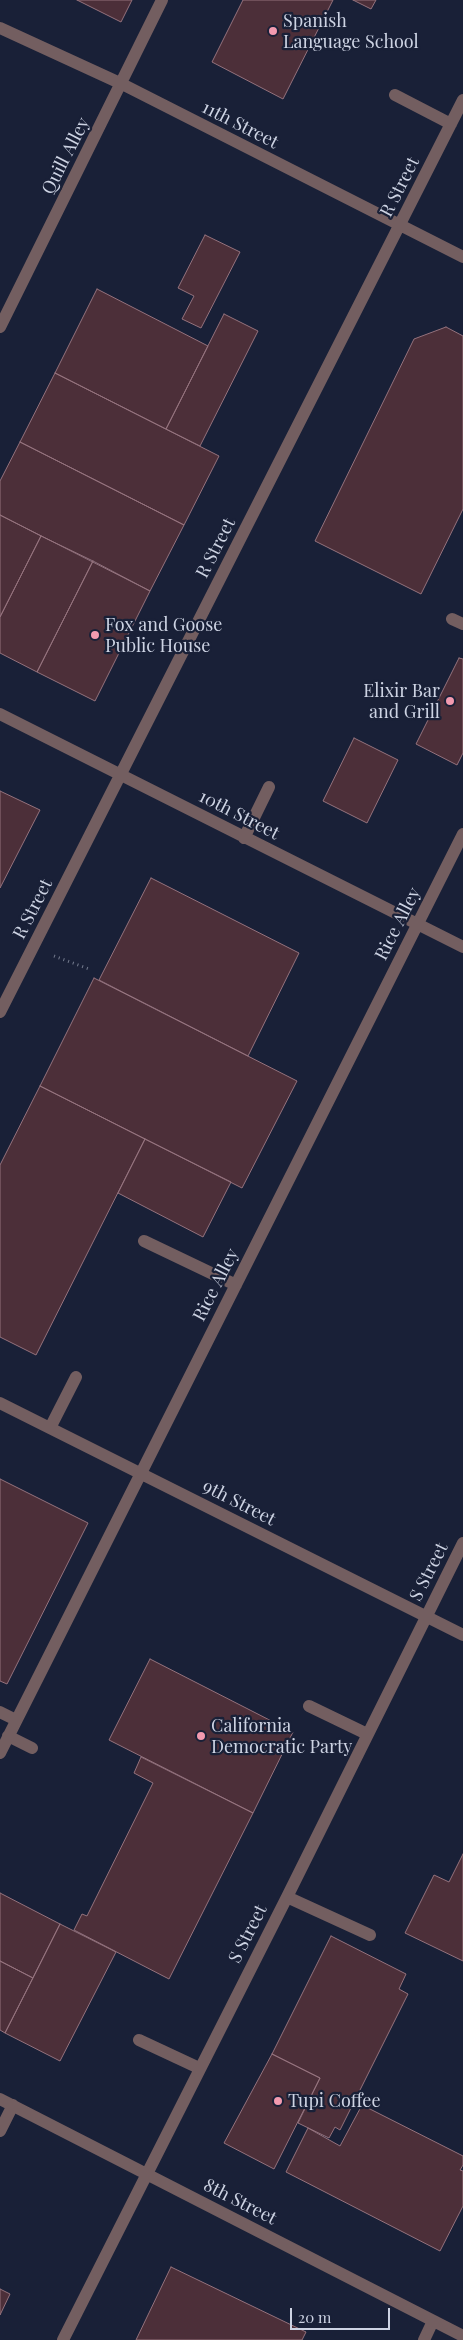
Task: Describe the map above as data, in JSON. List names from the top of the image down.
{
  "streets": {
    "street": [
      "11th Street",
      "Quill Alley",
      "R Street",
      "10th Street",
      "Rice Alley",
      "9th Street",
      "S Street",
      "8th Street"
    ]
  },
  "crossings": [
    ["11th Street", "Quill Alley"],
    ["11th Street", "R Street"],
    ["R Street", "10th Street"],
    ["10th Street", "Rice Alley"],
    ["Rice Alley", "9th Street"],
    ["9th Street", "S Street"],
    ["S Street", "8th Street"]
  ],
  "places": [
    "Spanish Language School",
    "Fox and Goose Public House",
    "Elixir Bar and Grill",
    "California Democratic Party",
    "Tupi Coffee"
  ],
  "scale_bar": "20 m"
}
